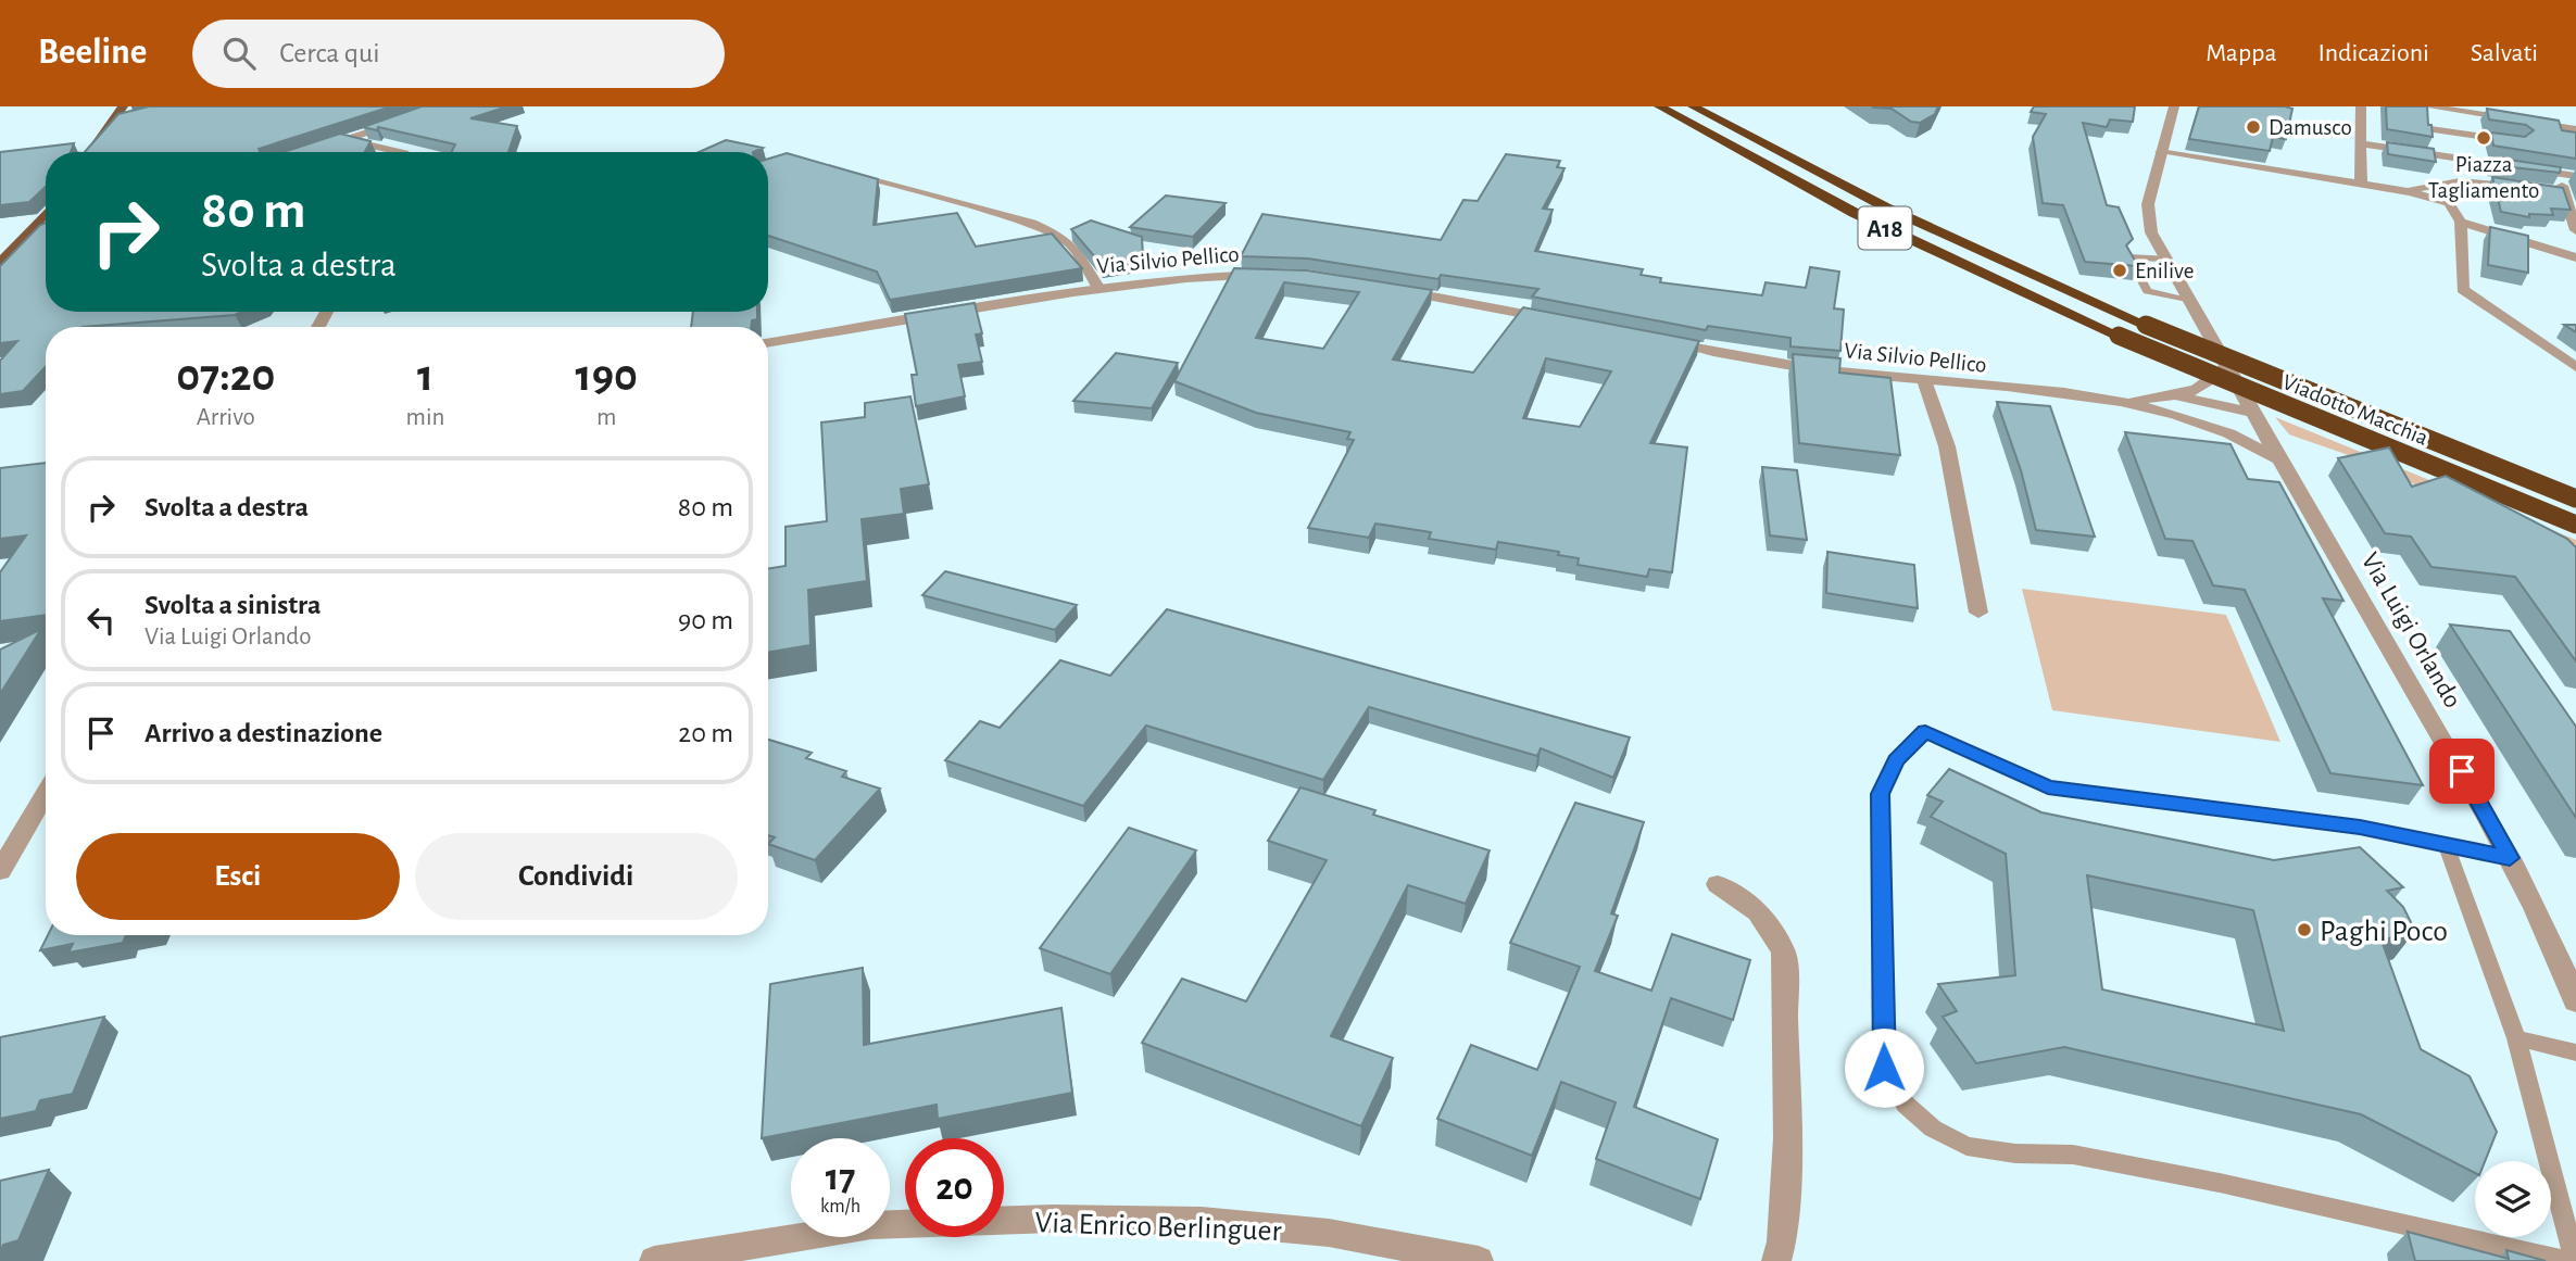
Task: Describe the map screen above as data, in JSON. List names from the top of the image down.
{
  "streets": {
    "highway": ["A18", "Viadotto Macchia"],
    "street": ["Via Silvio Pellico", "Via Luigi Orlando", "Via Enrico Berlinguer"]
  },
  "places": [
    "Damusco",
    "Piazza Tagliamento",
    "Enilive",
    "Paghi Poco"
  ],
  "page": {
    "header": "Beeline",
    "search": "Cerca qui",
    "nav": ["Mappa", "Indicazioni", "Salvati"],
    "turn": ["80 m", "Svolta a destra"],
    "eta": [
      "07:20",
      "Arrivo",
      "1",
      "min",
      "190",
      "m"
    ],
    "list": [
      {
        "name": "Svolta a destra",
        "value": "80 m"
      },
      {
        "name": "Svolta a sinistra",
        "note": "Via Luigi Orlando",
        "value": "90 m"
      },
      {
        "name": "Arrivo a destinazione",
        "value": "20 m"
      }
    ],
    "buttons": ["Esci", "Condividi"],
    "speed": "17 km/h",
    "limit": "20"
  }
}
